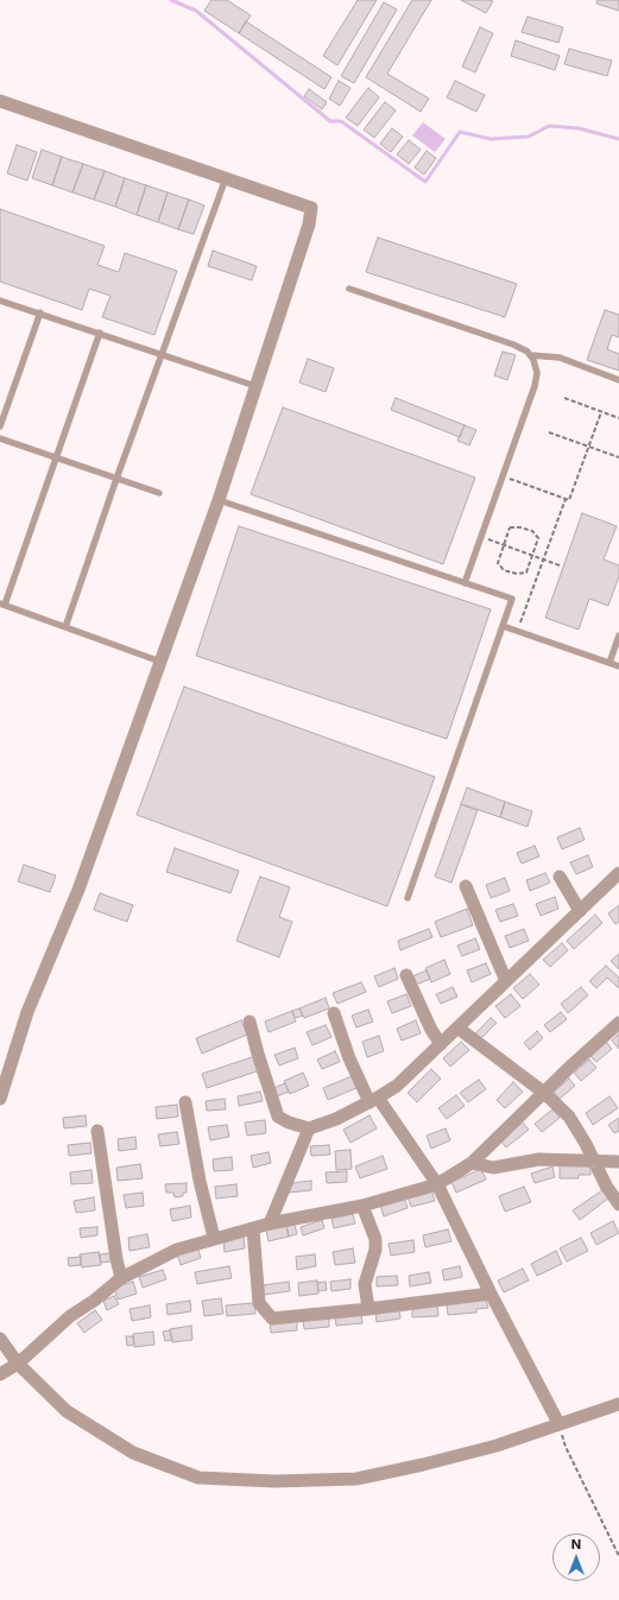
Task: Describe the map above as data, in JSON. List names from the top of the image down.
{
  "north": "top"
}
